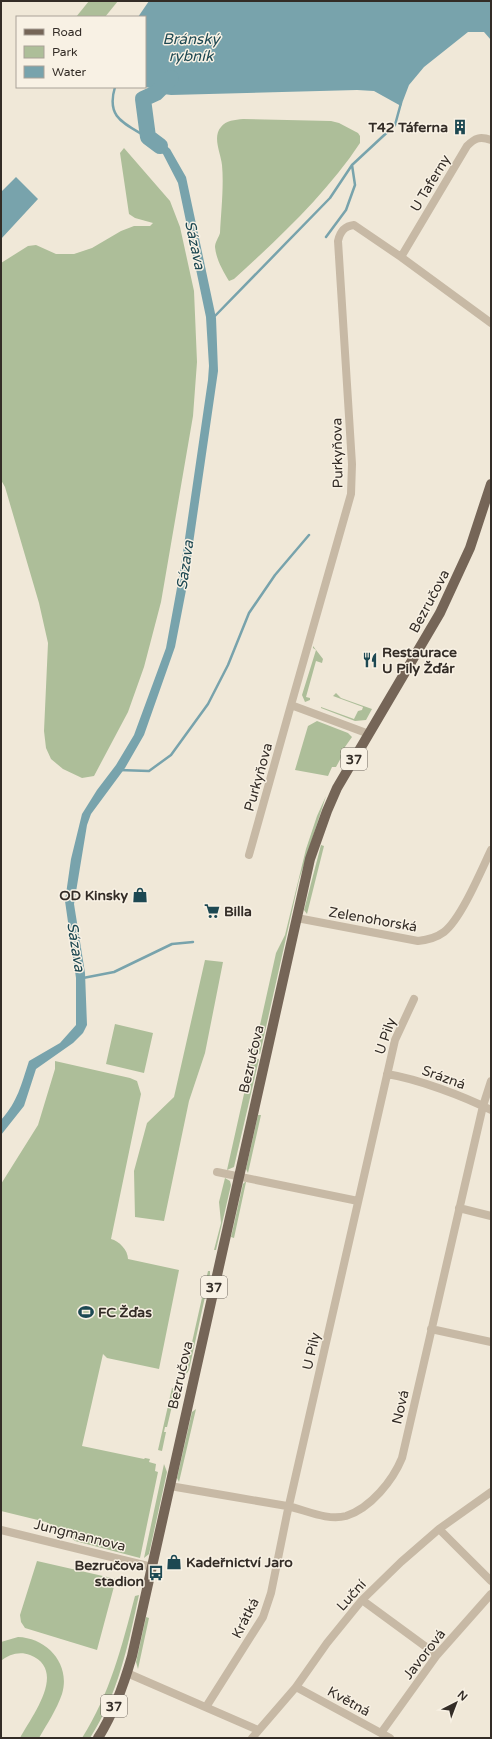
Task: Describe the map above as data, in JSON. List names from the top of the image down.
{
  "streets": {
    "main road": ["Bezručova", "37"],
    "street": [
      "U Taferny",
      "Purkyňova",
      "Zelenohorská",
      "U Pily",
      "Srázná",
      "Nová",
      "Jungmannova",
      "Luční",
      "Krátká",
      "Javorová",
      "Květná"
    ]
  },
  "crossings": [
    ["U Taferny", "Purkyňova"],
    ["Bezručova", "37"],
    ["Bezručova", "Zelenohorská"],
    ["Bezručova", "Nová"],
    ["Bezručova", "Jungmannova"],
    ["U Pily", "Srázná"],
    ["U Pily", "Nová"],
    ["U Pily", "Krátká"],
    ["Srázná", "Nová"],
    ["Nová", "Krátká"],
    ["Luční", "Květná"],
    ["Javorová", "Květná"]
  ],
  "water": ["Bránský rybník", "Sázava"],
  "places": {
    "building": ["T42 Táferna"],
    "restaurant": ["Restaurace U Pily Žďár"],
    "shop": ["OD Kinsky", "Kadeřnictví Jaro"],
    "supermarket": ["Billa"],
    "sports": ["FC Žďas"],
    "bus stop": ["Bezručova stadion"]
  },
  "legend": ["Road", "Park", "Water"],
  "north": "top right"
}
